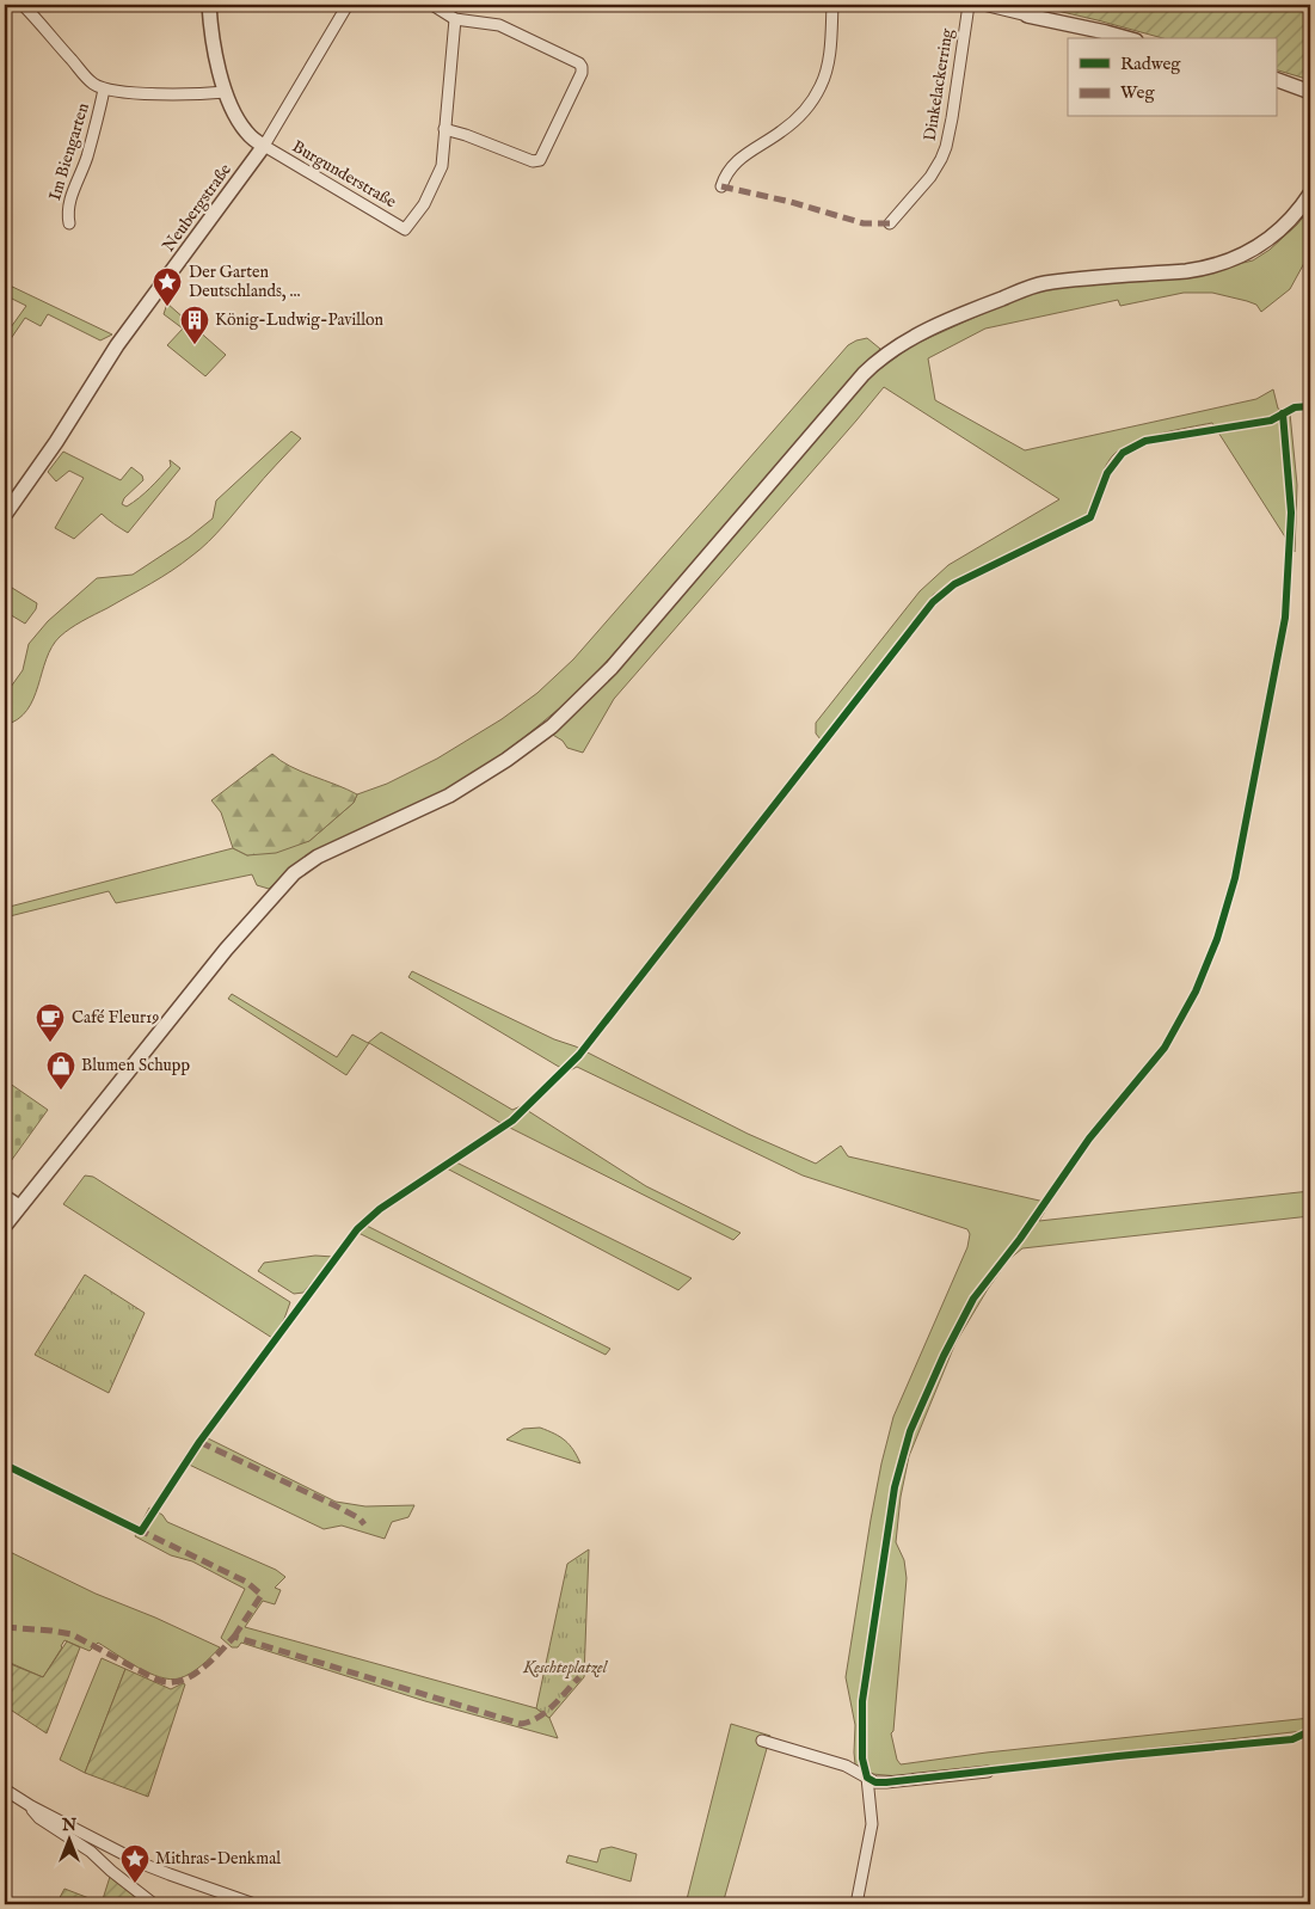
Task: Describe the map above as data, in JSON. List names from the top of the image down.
{
  "streets": {
    "street": [
      "Dinkelackerring",
      "Im Biengarten",
      "Burgunderstraße",
      "Neubergstraße"
    ]
  },
  "crossings": [
    ["Burgunderstraße", "Neubergstraße"]
  ],
  "parks": ["Keschteplatzel"],
  "places": {
    "place": ["Der Garten Deutschlands, ...", "Mithras-Denkmal"],
    "building": ["König-Ludwig-Pavillon"],
    "cafe": ["Café Fleur19"],
    "shop": ["Blumen Schupp"]
  },
  "legend": ["Radweg", "Weg"],
  "north": "top"
}
